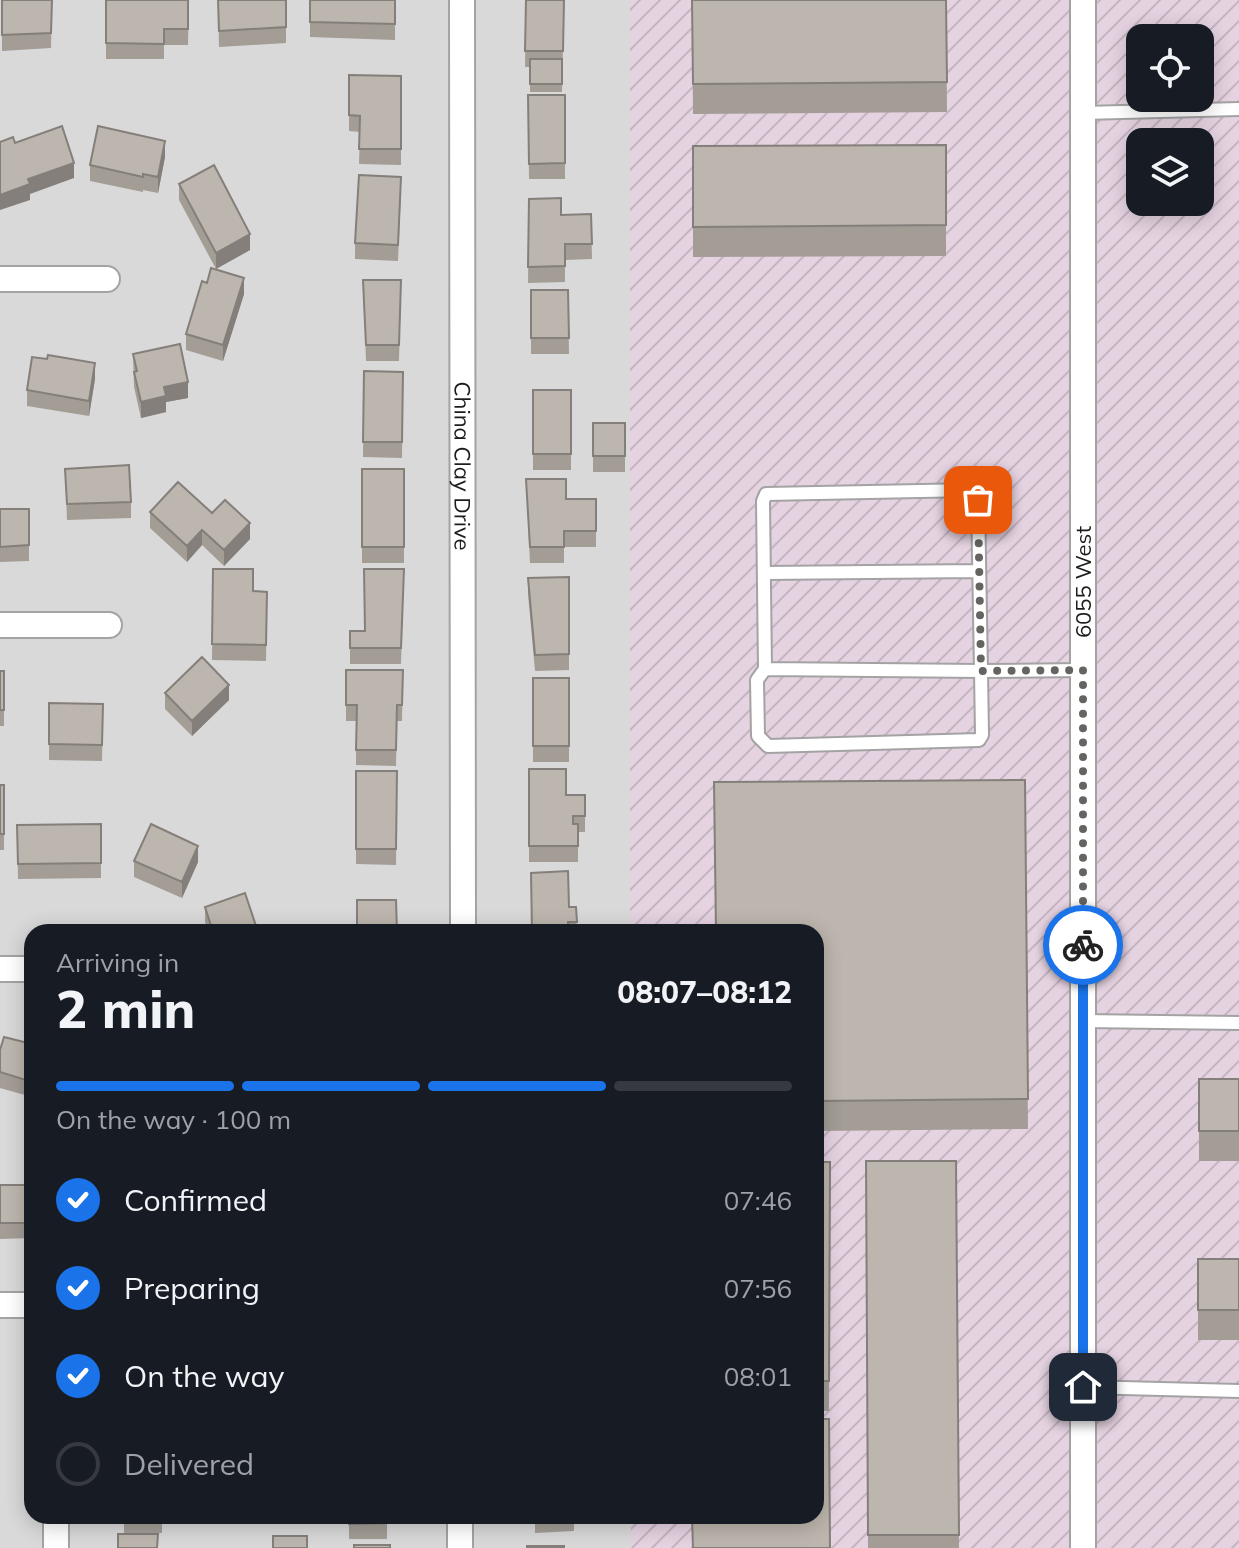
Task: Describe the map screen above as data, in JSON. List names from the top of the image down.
{
  "streets": {
    "street": ["China Clay Drive", "6055 West"]
  },
  "page": {
    "heading": ["2 min", "Arriving in", "08:07–08:12"],
    "bar": "On the way · 100 m",
    "list": [
      ["Confirmed", "07:46"],
      ["Preparing", "07:56"],
      ["On the way", "08:01"],
      "Delivered"
    ]
  }
}
